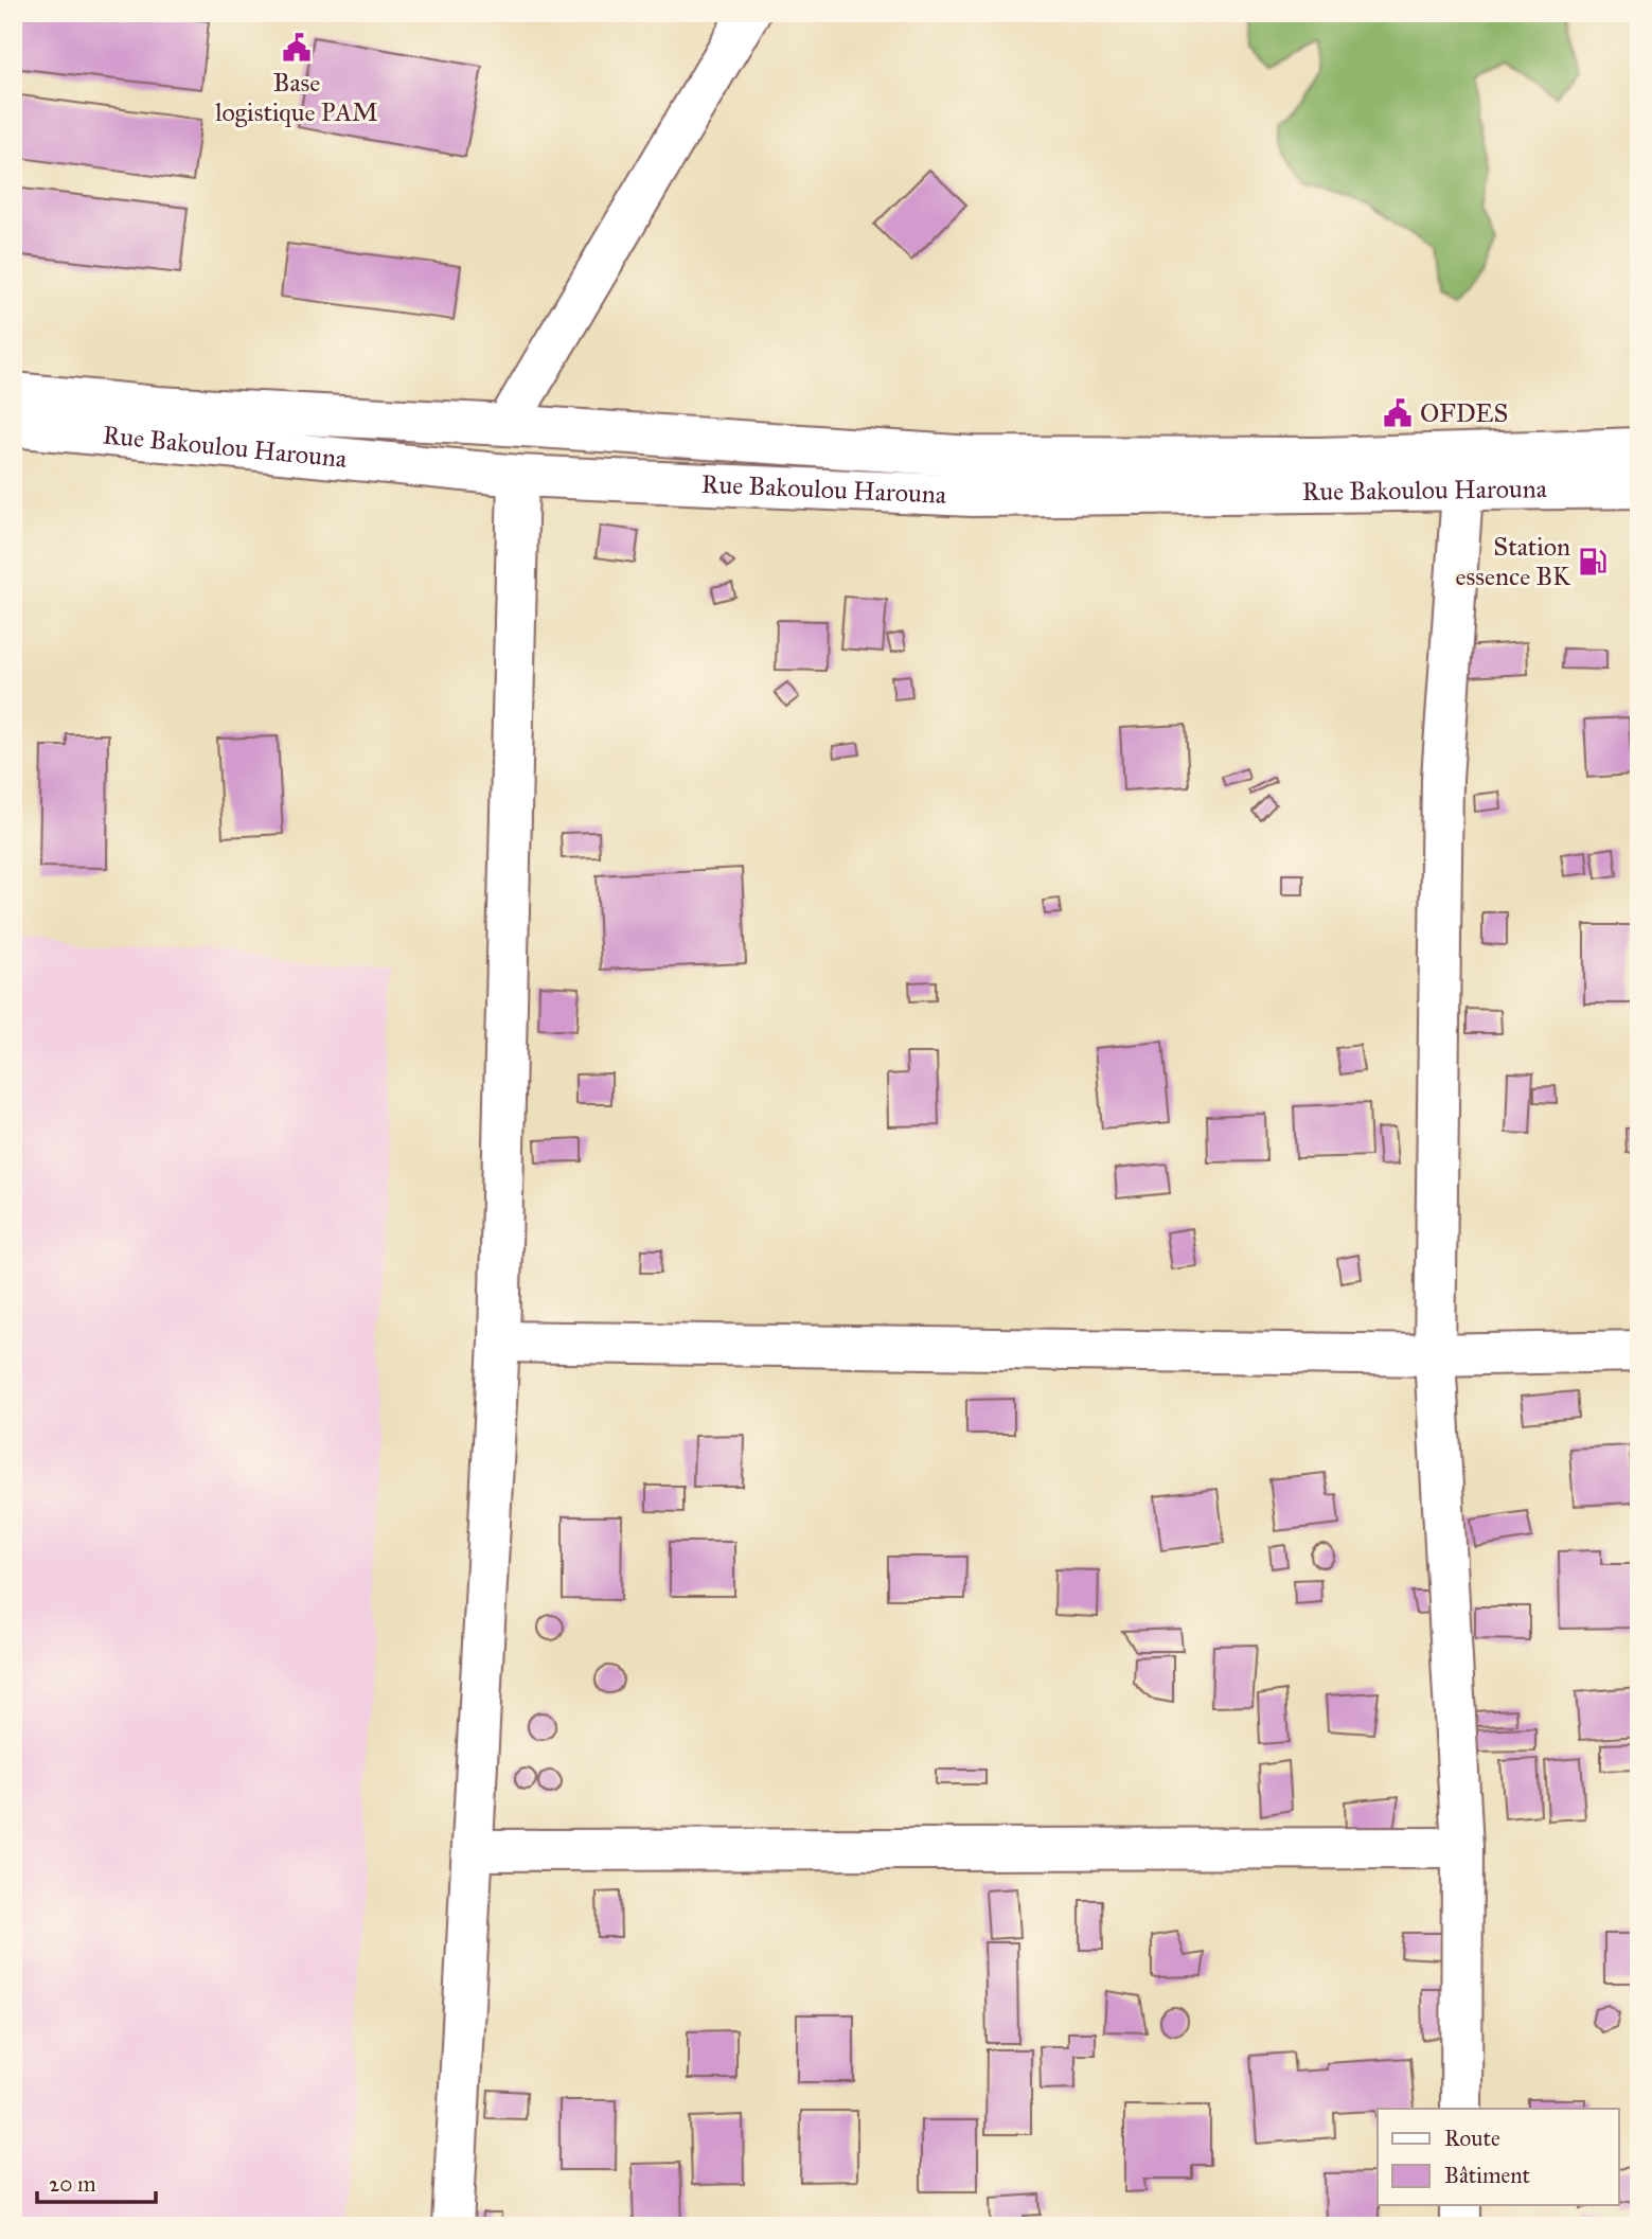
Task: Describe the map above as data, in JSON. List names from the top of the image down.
{
  "streets": {
    "main road": ["Rue Bakoulou Harouna"]
  },
  "places": {
    "public building": ["Base logistique PAM", "OFDES"],
    "fuel station": ["Station essence BK"]
  },
  "legend": ["Route", "Bâtiment"],
  "scale_bar": "20 m"
}
